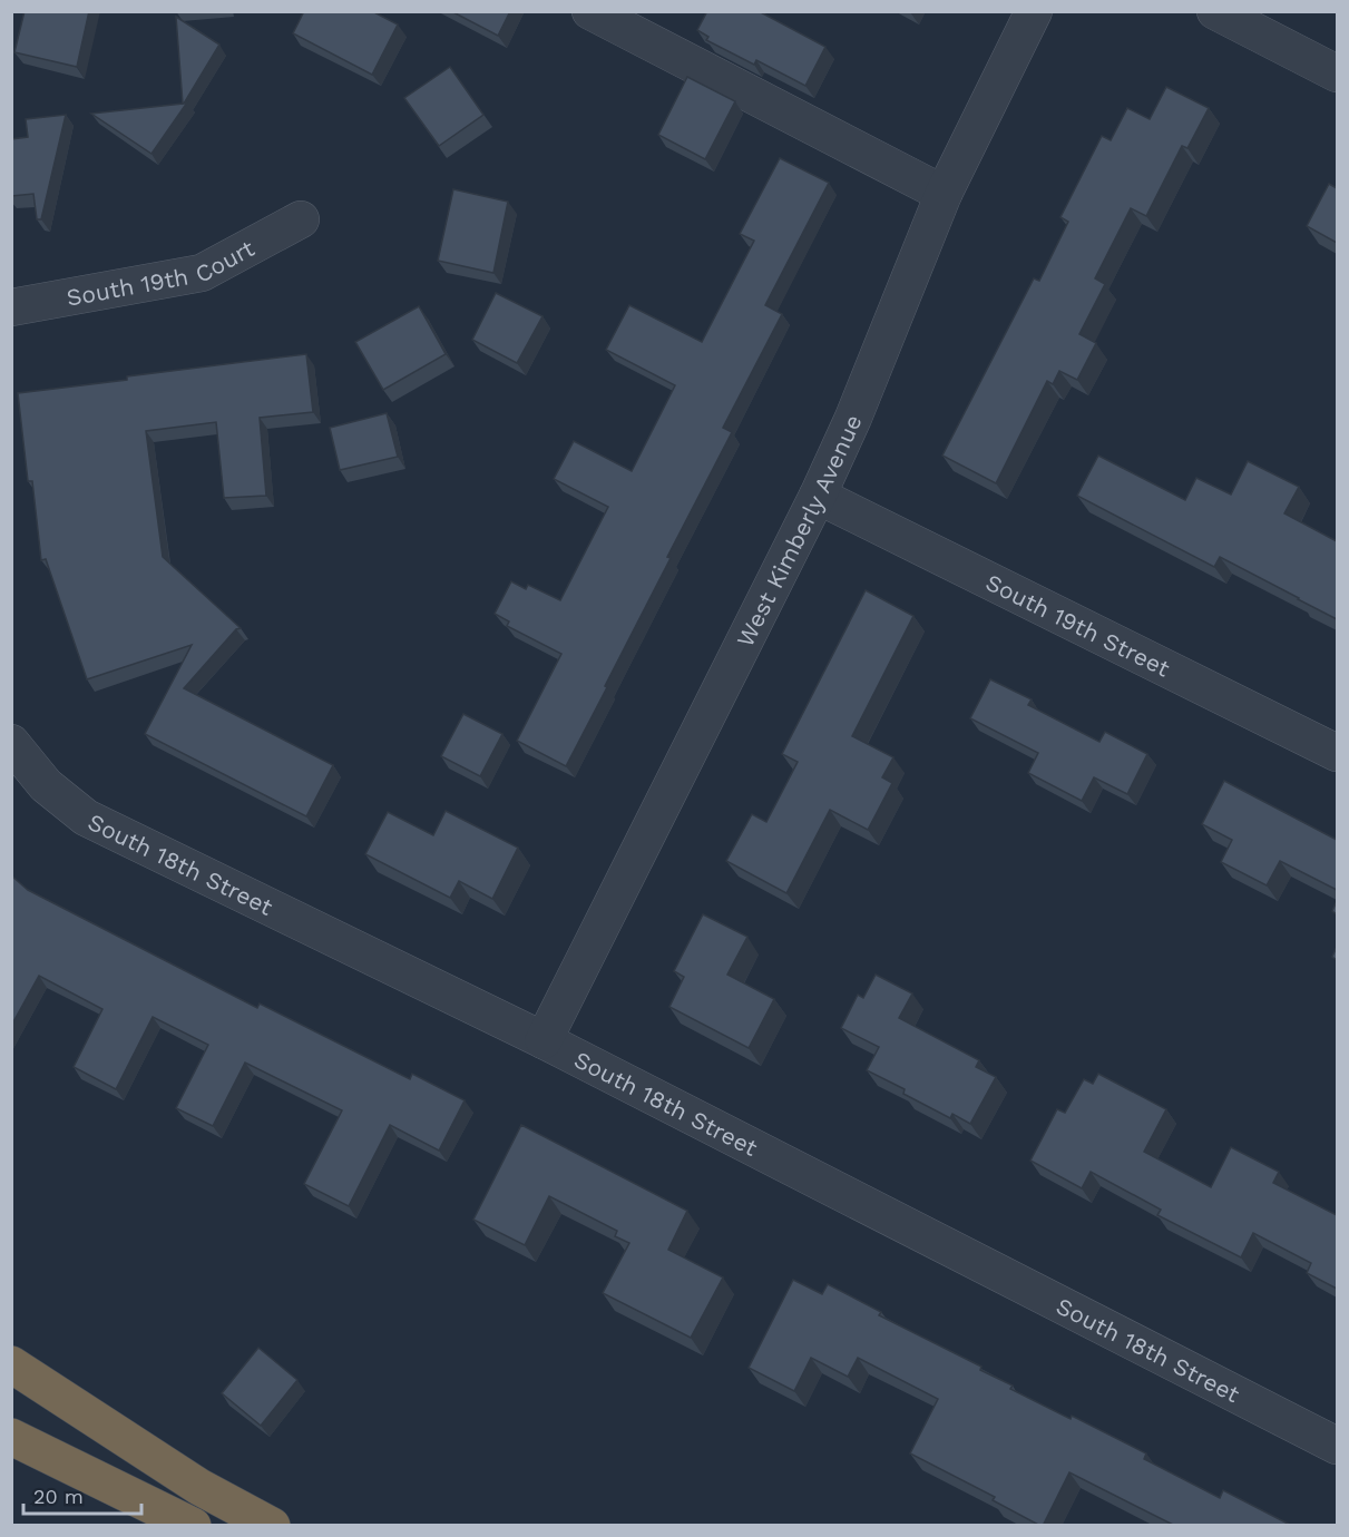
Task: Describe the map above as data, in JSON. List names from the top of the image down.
{
  "streets": {
    "street": [
      "South 19th Court",
      "West Kimberly Avenue",
      "South 19th Street",
      "South 18th Street"
    ]
  },
  "crossings": [
    ["West Kimberly Avenue", "South 19th Street"],
    ["West Kimberly Avenue", "South 18th Street"]
  ],
  "scale_bar": "20 m"
}
